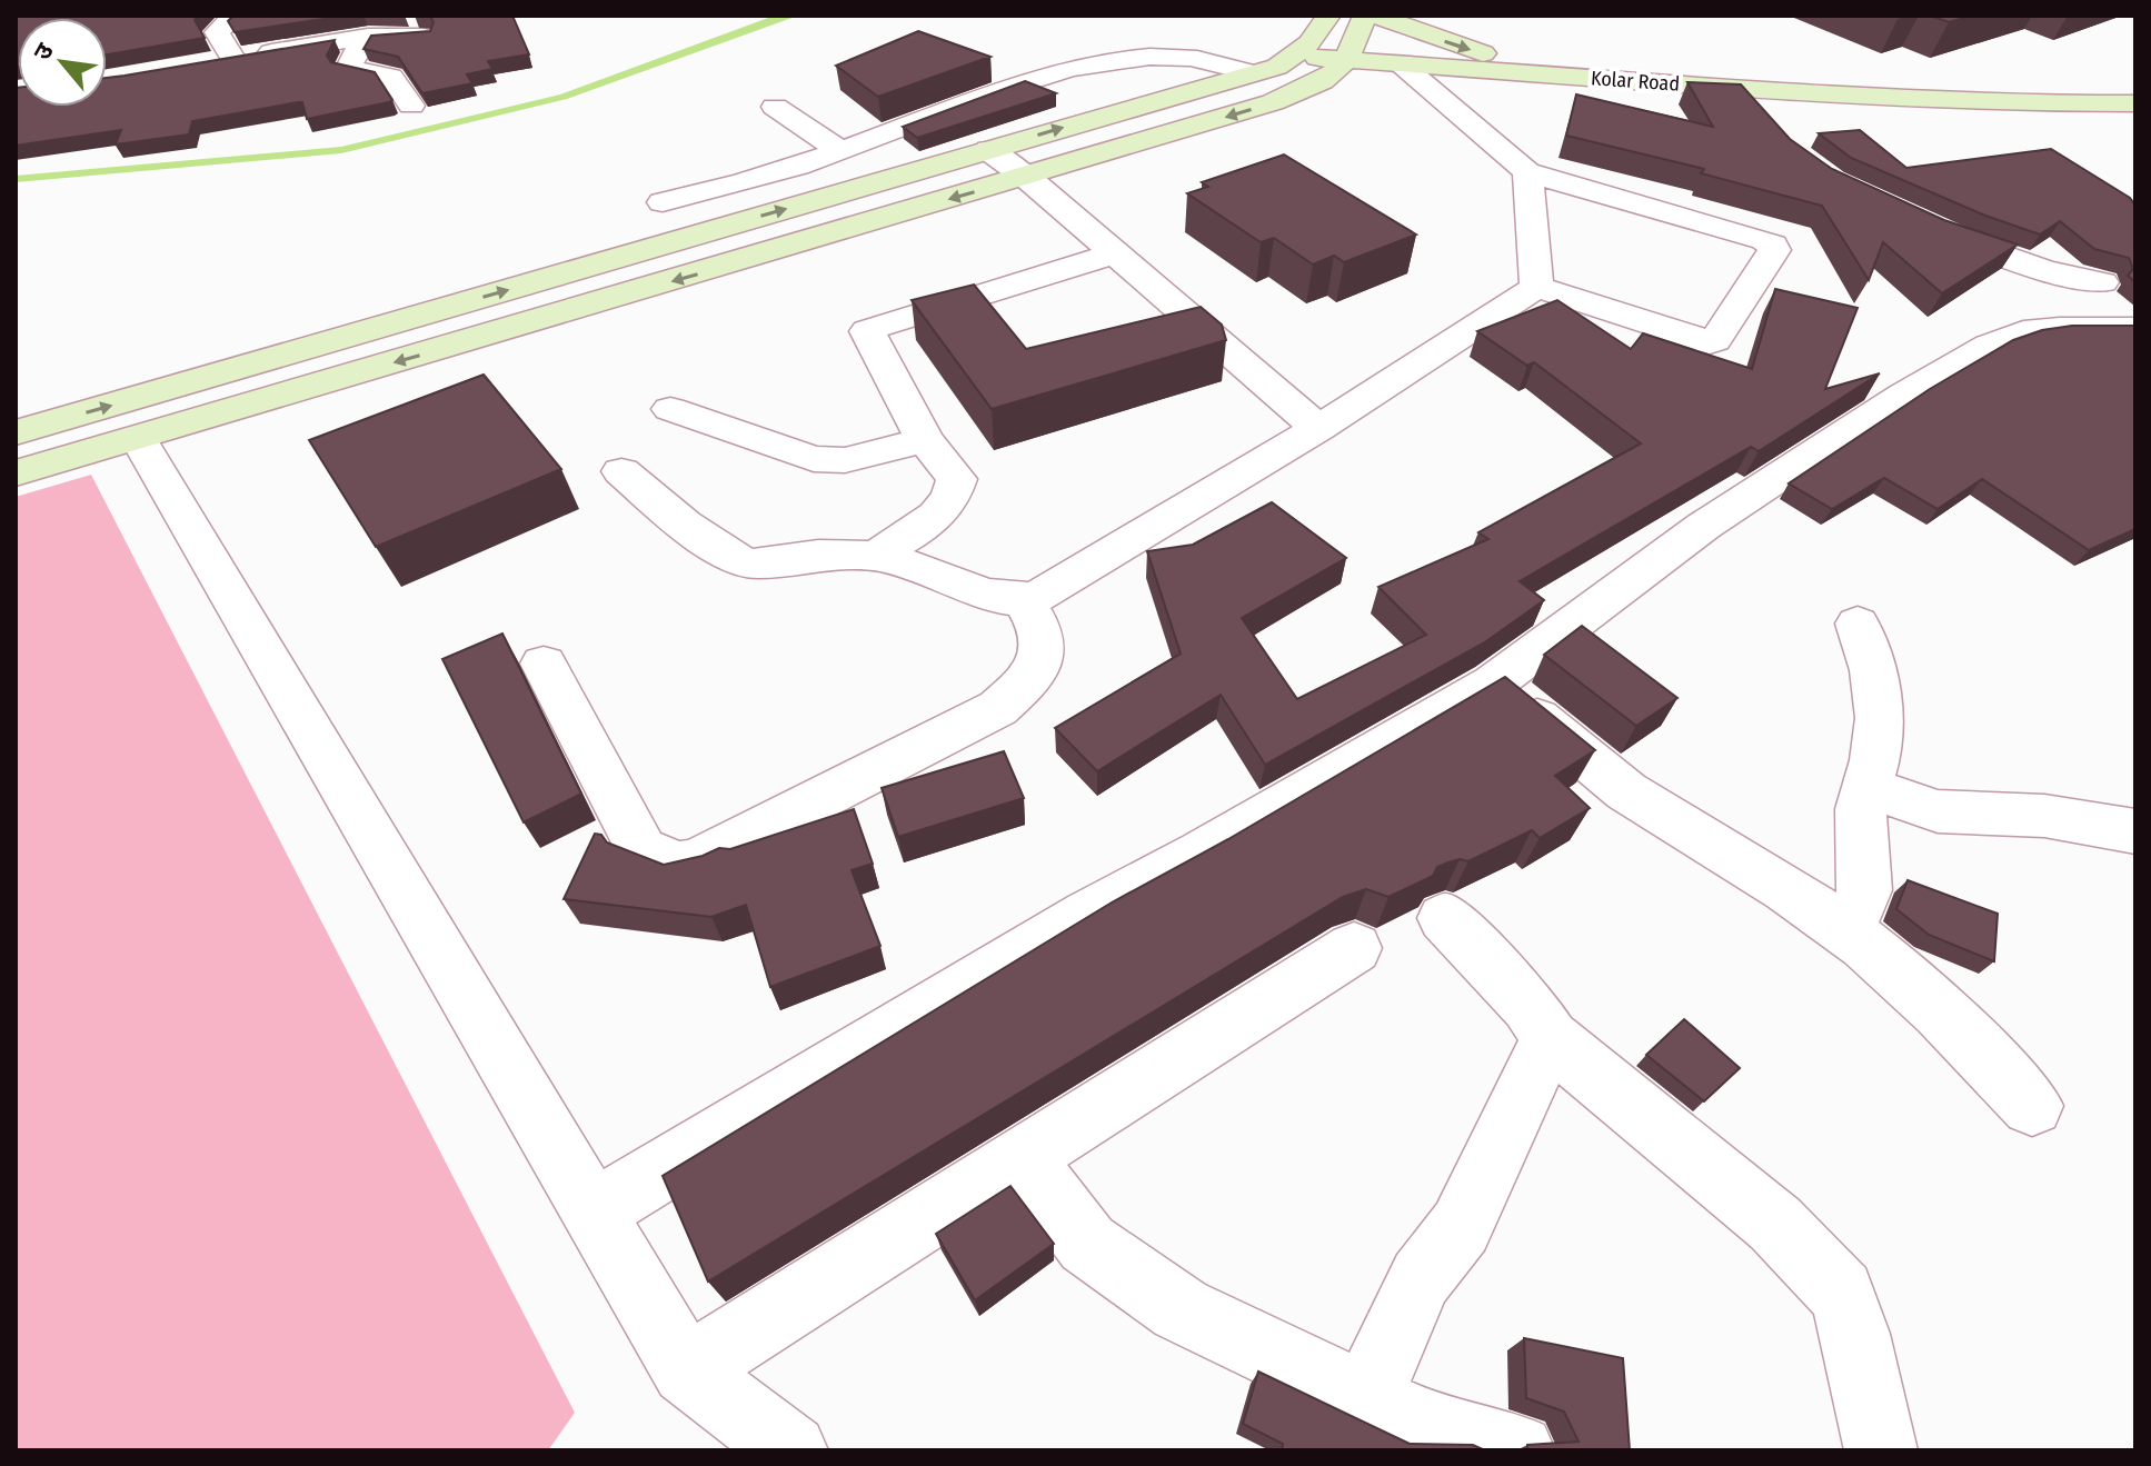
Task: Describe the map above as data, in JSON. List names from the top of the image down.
{
  "streets": {
    "main road": ["Kolar Road"]
  },
  "north": "top left"
}
